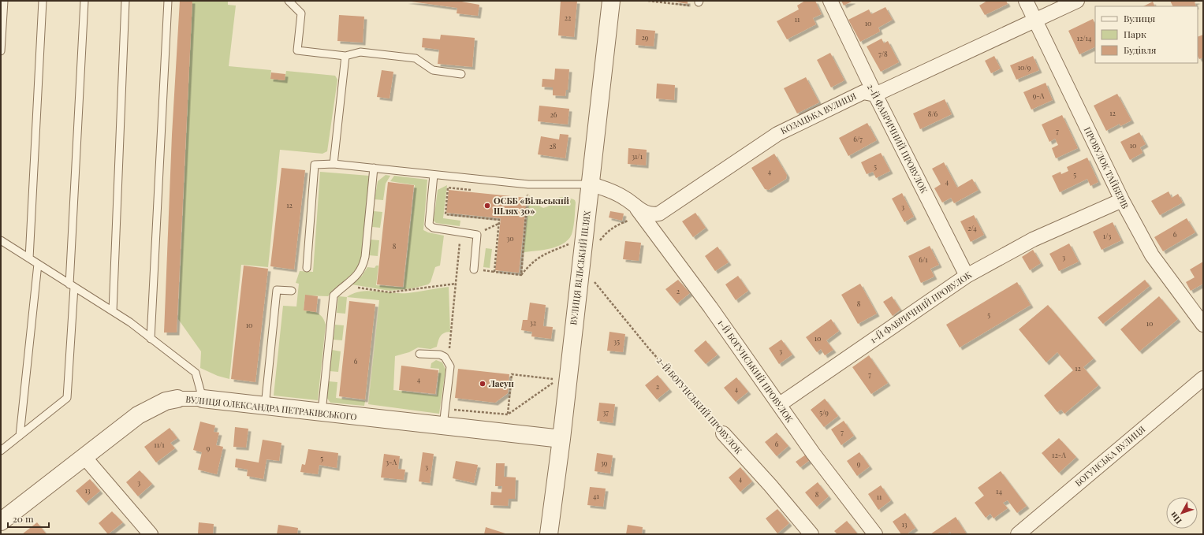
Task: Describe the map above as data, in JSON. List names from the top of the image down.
{
  "streets": {
    "street": [
      "КОЗАЦЬКА ВУЛИЦЯ",
      "2-Й ФАБРИЧНИЙ ПРОВУЛОК",
      "ПРОВУЛОК ТАЙБЕРІВ",
      "ВУЛИЦЯ ВІЛЬСЬКИЙ ШЛЯХ",
      "1-Й ФАБРИЧНИЙ ПРОВУЛОК",
      "1-Й БОГУНСЬКИЙ ПРОВУЛОК",
      "2-Й БОГУНСЬКИЙ ПРОВУЛОК",
      "ВУЛИЦЯ ОЛЕКСАНДРА ПЕТРАКІВСЬКОГО",
      "БОГУНСЬКА ВУЛИЦЯ"
    ]
  },
  "crossings": [
    ["КОЗАЦЬКА ВУЛИЦЯ", "2-Й ФАБРИЧНИЙ ПРОВУЛОК"],
    ["КОЗАЦЬКА ВУЛИЦЯ", "ПРОВУЛОК ТАЙБЕРІВ"],
    ["КОЗАЦЬКА ВУЛИЦЯ", "ВУЛИЦЯ ВІЛЬСЬКИЙ ШЛЯХ"],
    ["КОЗАЦЬКА ВУЛИЦЯ", "1-Й БОГУНСЬКИЙ ПРОВУЛОК"],
    ["2-Й ФАБРИЧНИЙ ПРОВУЛОК", "1-Й ФАБРИЧНИЙ ПРОВУЛОК"],
    ["ПРОВУЛОК ТАЙБЕРІВ", "1-Й ФАБРИЧНИЙ ПРОВУЛОК"],
    ["ВУЛИЦЯ ВІЛЬСЬКИЙ ШЛЯХ", "ВУЛИЦЯ ОЛЕКСАНДРА ПЕТРАКІВСЬКОГО"],
    ["1-Й ФАБРИЧНИЙ ПРОВУЛОК", "1-Й БОГУНСЬКИЙ ПРОВУЛОК"]
  ],
  "places": ["ОСББ «Вільський Шлях 30»", "Ласун"],
  "house_numbers": [
    "22",
    "11",
    "10",
    "29",
    "12/14",
    "7/8",
    "10/9",
    "9-А",
    "12",
    "8/6",
    "26",
    "7",
    "6/7",
    "10",
    "28",
    "31/1",
    "5",
    "4",
    "5",
    "4",
    "12",
    "3",
    "2/4",
    "6",
    "1/3",
    "30",
    "8",
    "3",
    "6/1",
    "2",
    "8",
    "5",
    "32",
    "10",
    "10",
    "10",
    "35",
    "3",
    "6",
    "12",
    "7",
    "4",
    "2",
    "4",
    "37",
    "5/9",
    "7",
    "6",
    "11/1",
    "9",
    "12-А",
    "5",
    "3-А",
    "39",
    "9",
    "3",
    "4",
    "3",
    "13",
    "14",
    "8",
    "41",
    "11",
    "13"
  ],
  "legend": ["Вулиця", "Парк", "Будівля"],
  "scale_bar": "20 m",
  "north": "bottom left"
}
